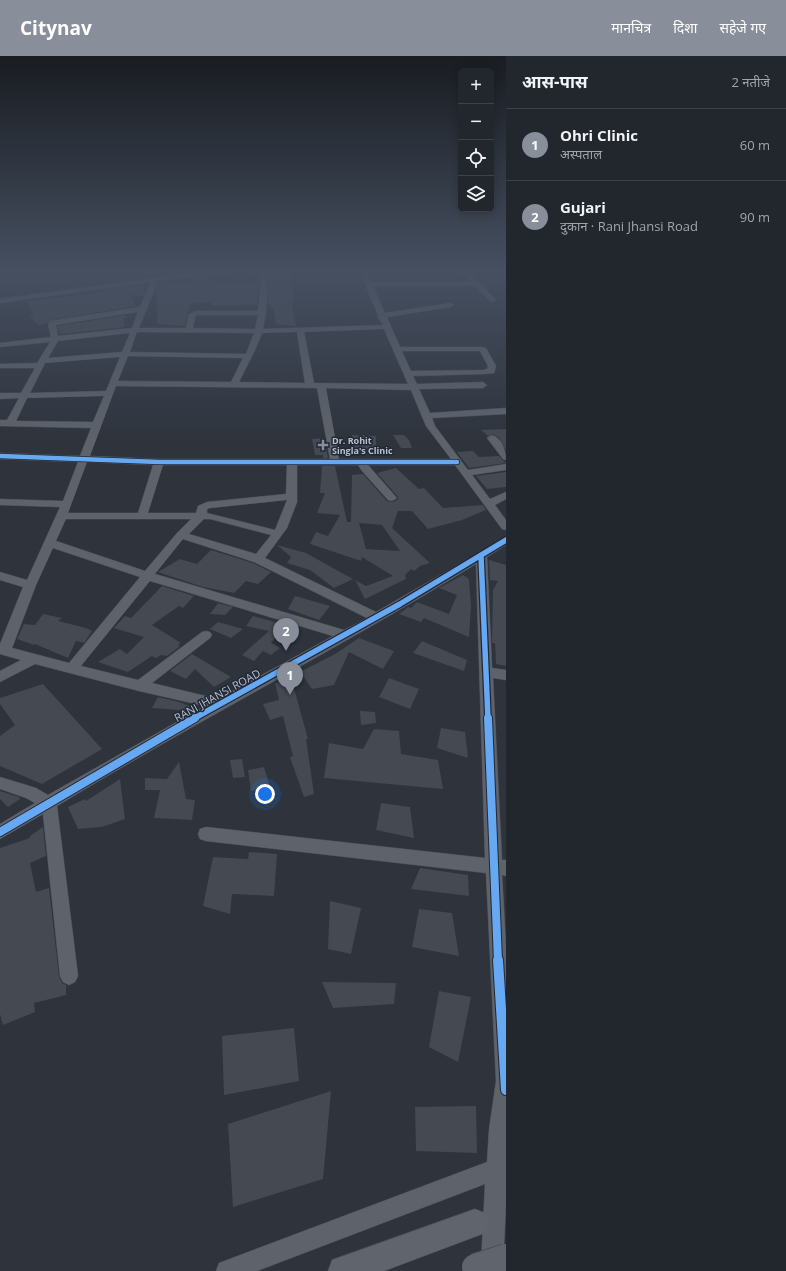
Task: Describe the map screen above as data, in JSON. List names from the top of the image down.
{
  "streets": {
    "street": ["RANI JHANSI ROAD"]
  },
  "places": {
    "health": ["Dr. Rohit Singla's Clinic"]
  },
  "page": {
    "header": "Citynav",
    "nav": ["मानचित्र", "दिशा", "सहेजे गए"],
    "heading": ["आस-पास", "2 नतीजे"],
    "map_buttons": ["+", "−"],
    "list": [
      {
        "mark": "1",
        "name": "Ohri Clinic",
        "note": "अस्पताल",
        "value": "60 m"
      },
      {
        "mark": "2",
        "name": "Gujari",
        "note": "दुकान · Rani Jhansi Road",
        "value": "90 m"
      }
    ],
    "pins": ["2", "1"]
  }
}
